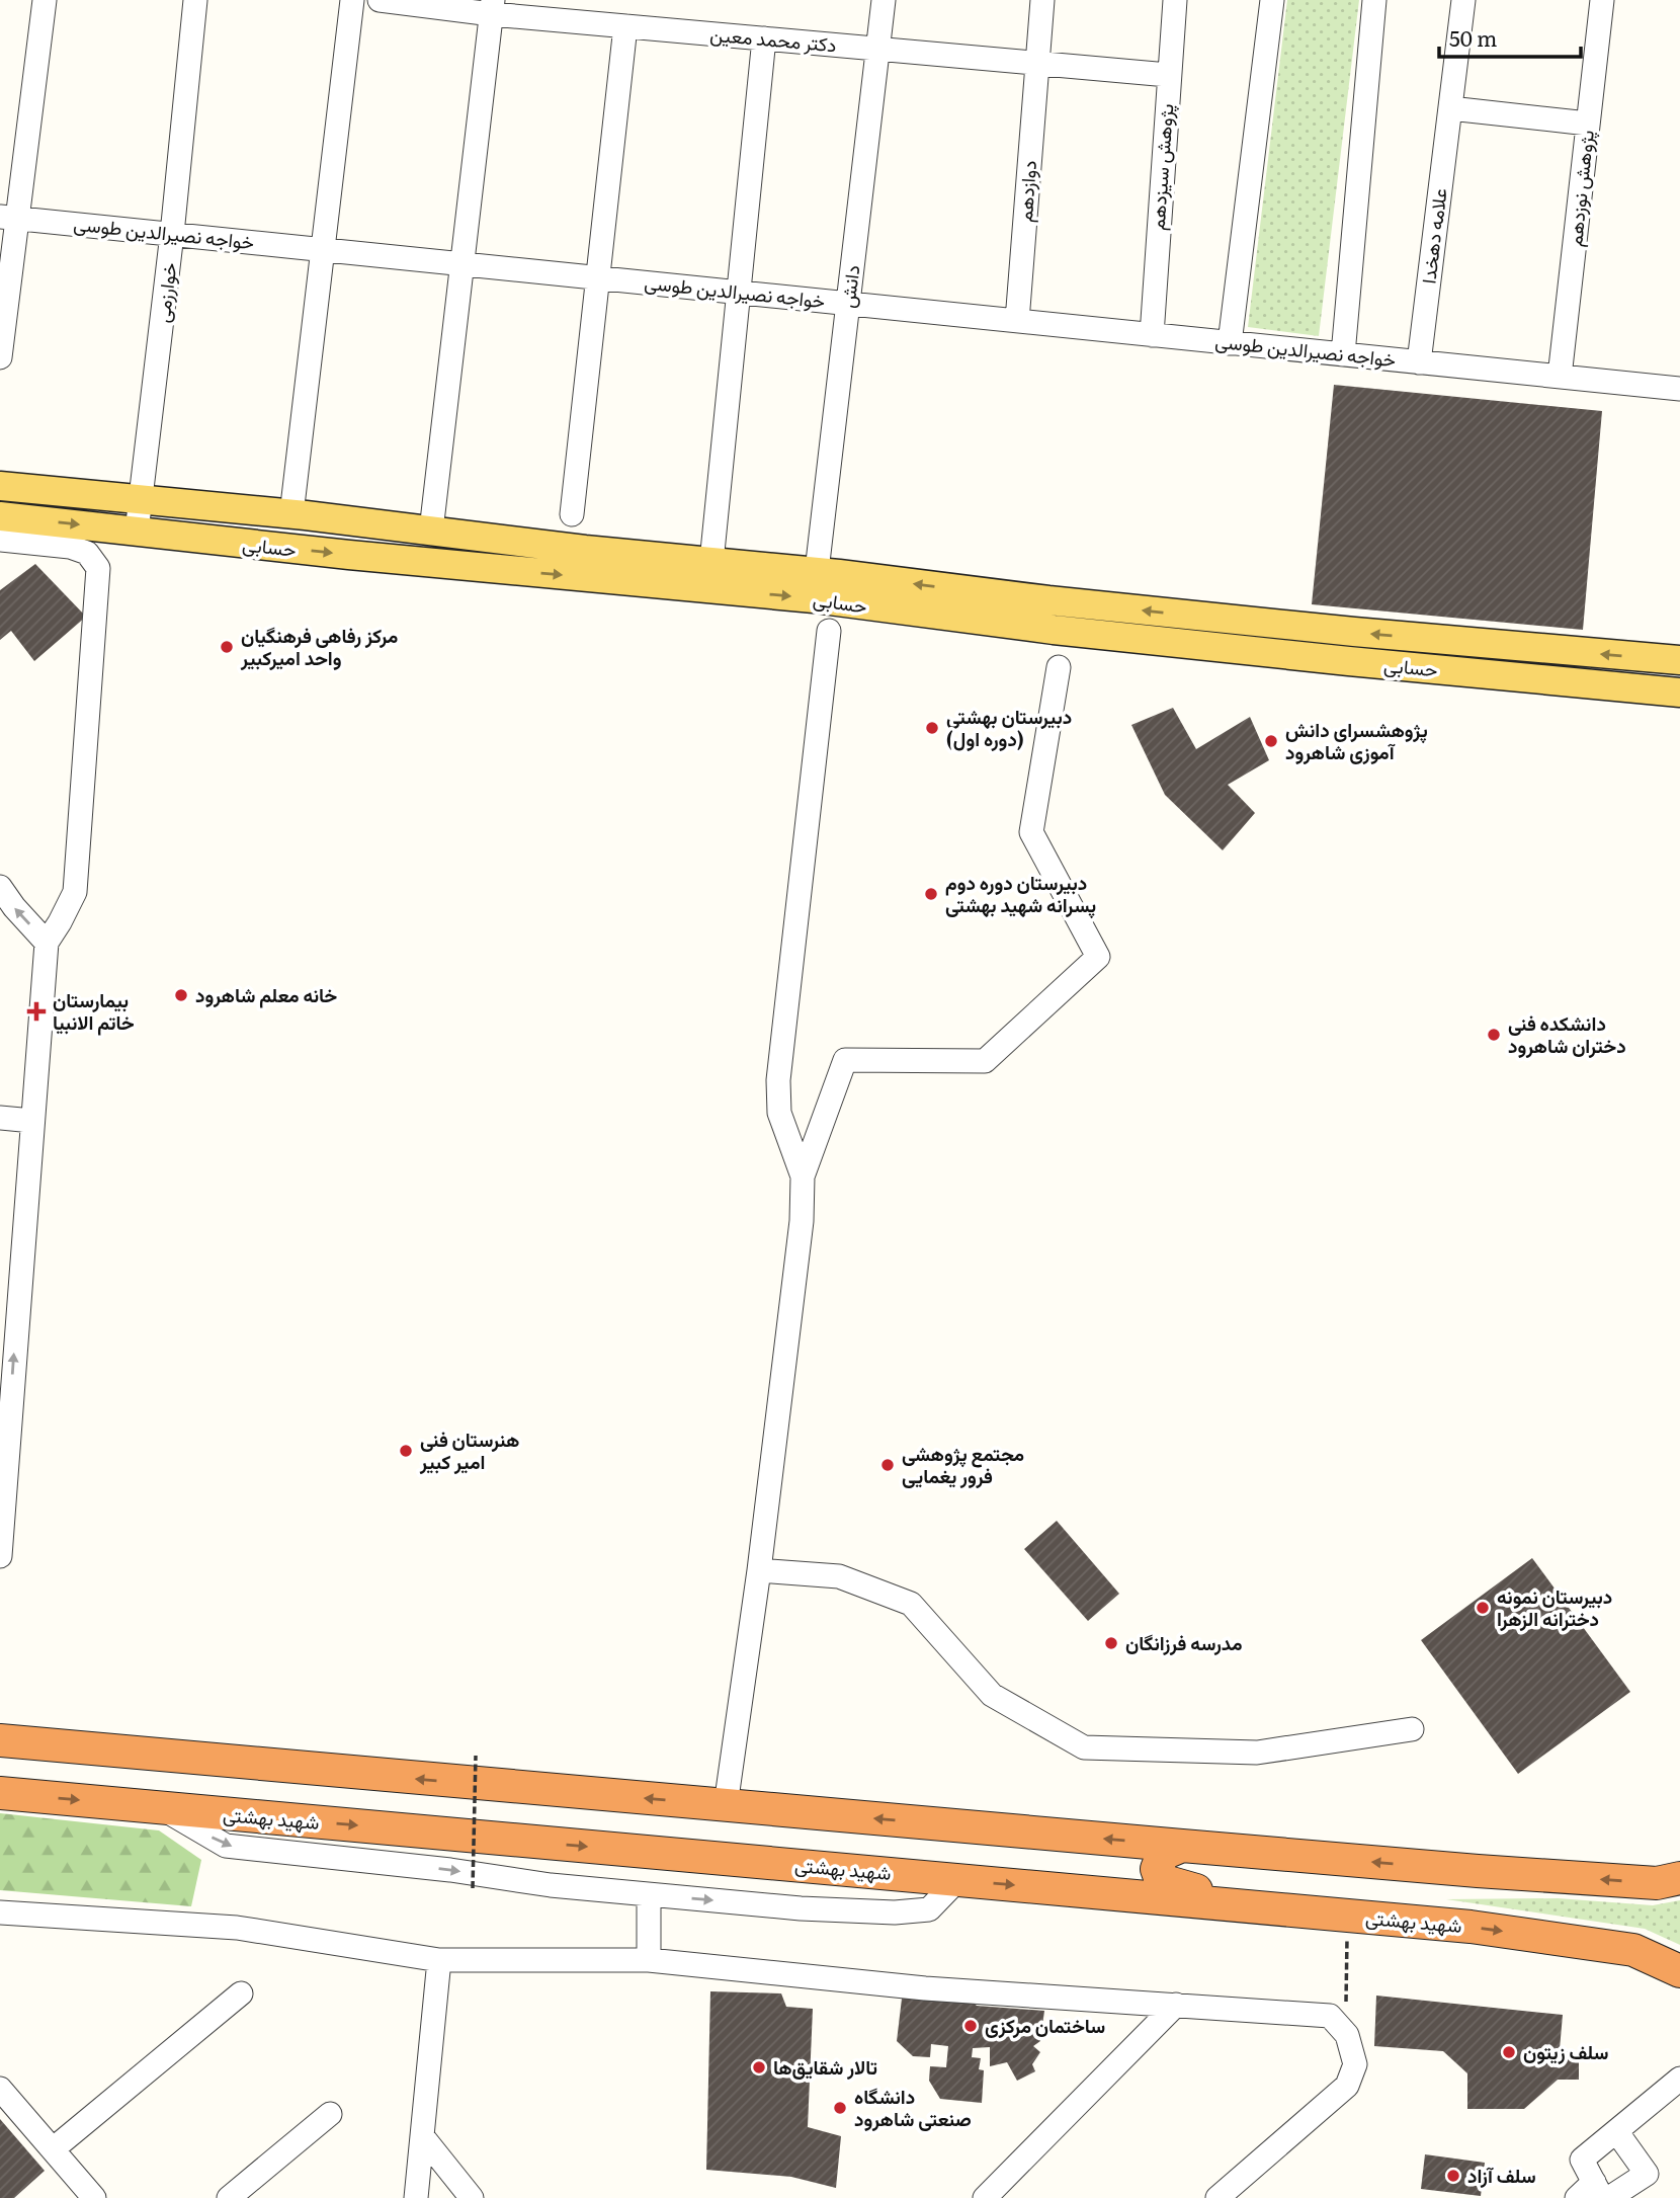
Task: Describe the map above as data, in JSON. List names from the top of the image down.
{
  "streets": {
    "highway": ["شهید بهشتی"],
    "main road": ["حسابی"],
    "street": [
      "دکتر محمد معین",
      "پژوهش سیزدهم",
      "پژوهش نوزدهم",
      "دوازدهم",
      "خواجه نصیرالدین طوسی",
      "علامه دهخدا",
      "دانش",
      "خوارزمی"
    ]
  },
  "crossings": [
    ["دکتر محمد معین", "پژوهش سیزدهم"],
    ["دکتر محمد معین", "دوازدهم"],
    ["دکتر محمد معین", "دانش"],
    ["پژوهش سیزدهم", "خواجه نصیرالدین طوسی"],
    ["پژوهش نوزدهم", "خواجه نصیرالدین طوسی"],
    ["دوازدهم", "خواجه نصیرالدین طوسی"],
    ["خواجه نصیرالدین طوسی", "علامه دهخدا"],
    ["خواجه نصیرالدین طوسی", "دانش"],
    ["خواجه نصیرالدین طوسی", "خوارزمی"],
    ["دانش", "حسابی"],
    ["خوارزمی", "حسابی"]
  ],
  "places": {
    "other": [
      "مرکز رفاهی فرهنگیان واحد امیرکبیر",
      "دبیرستان بهشتی (دوره اول)",
      "پژوهشسرای دانش آموزی شاهرود",
      "دبیرستان دوره دوم پسرانه شهید بهشتی",
      "خانه معلم شاهرود",
      "دانشکده فنی دختران شاهرود",
      "هنرستان فنی امیر کبیر",
      "مجتمع پژوهشی فرور یغمایی",
      "دبیرستان نمونه دخترانه الزهرا",
      "مدرسه فرزانگان",
      "ساختمان مرکزی",
      "سلف زیتون",
      "تالار شقایق‌‌ها",
      "دانشگاه صنعتی شاهرود",
      "سلف آزاد"
    ],
    "health": ["بیمارستان خاتم الانبیا"]
  },
  "scale_bar": "50 m"
}
